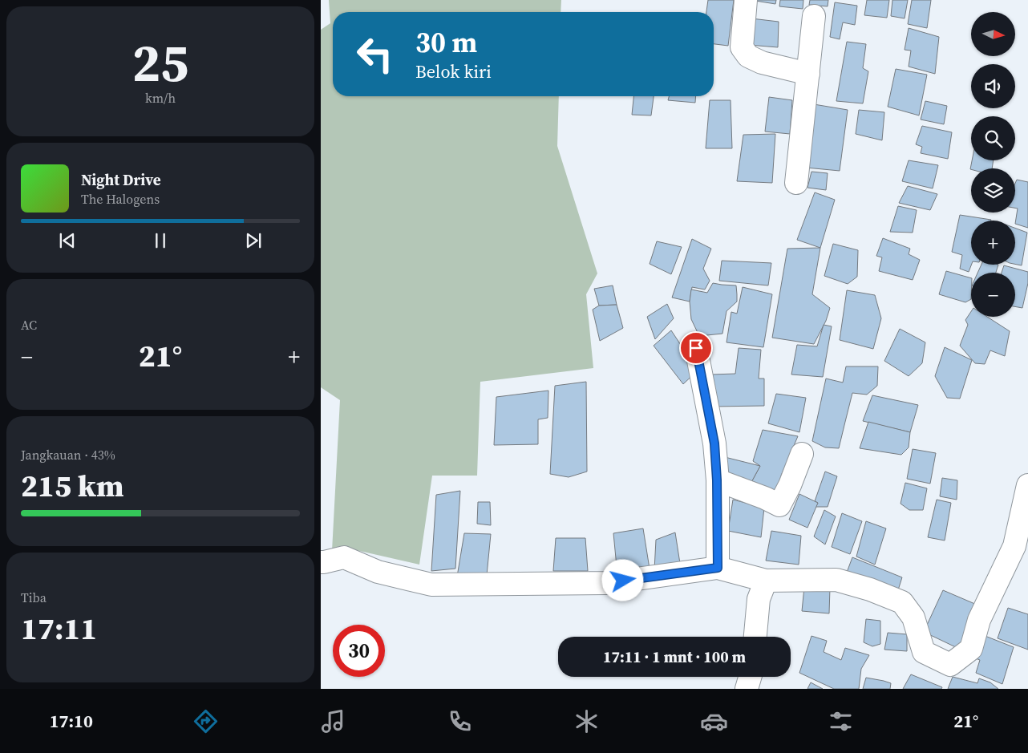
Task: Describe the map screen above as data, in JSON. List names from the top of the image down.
{
  "north": "right",
  "page": {
    "tile": [
      ["25", "km/h"],
      "AC",
      ["Jangkauan · 43%", "215 km"],
      ["Tiba", "17:11"]
    ],
    "map_buttons": ["+", "−"],
    "turn": ["30 m", "Belok kiri"],
    "song": ["Night Drive", "The Halogens"],
    "heat": ["−", "21°", "+"],
    "limit": "30",
    "trip": "17:11 · 1 mnt · 100 m",
    "tabs": ["17:10", "21°"]
  }
}
